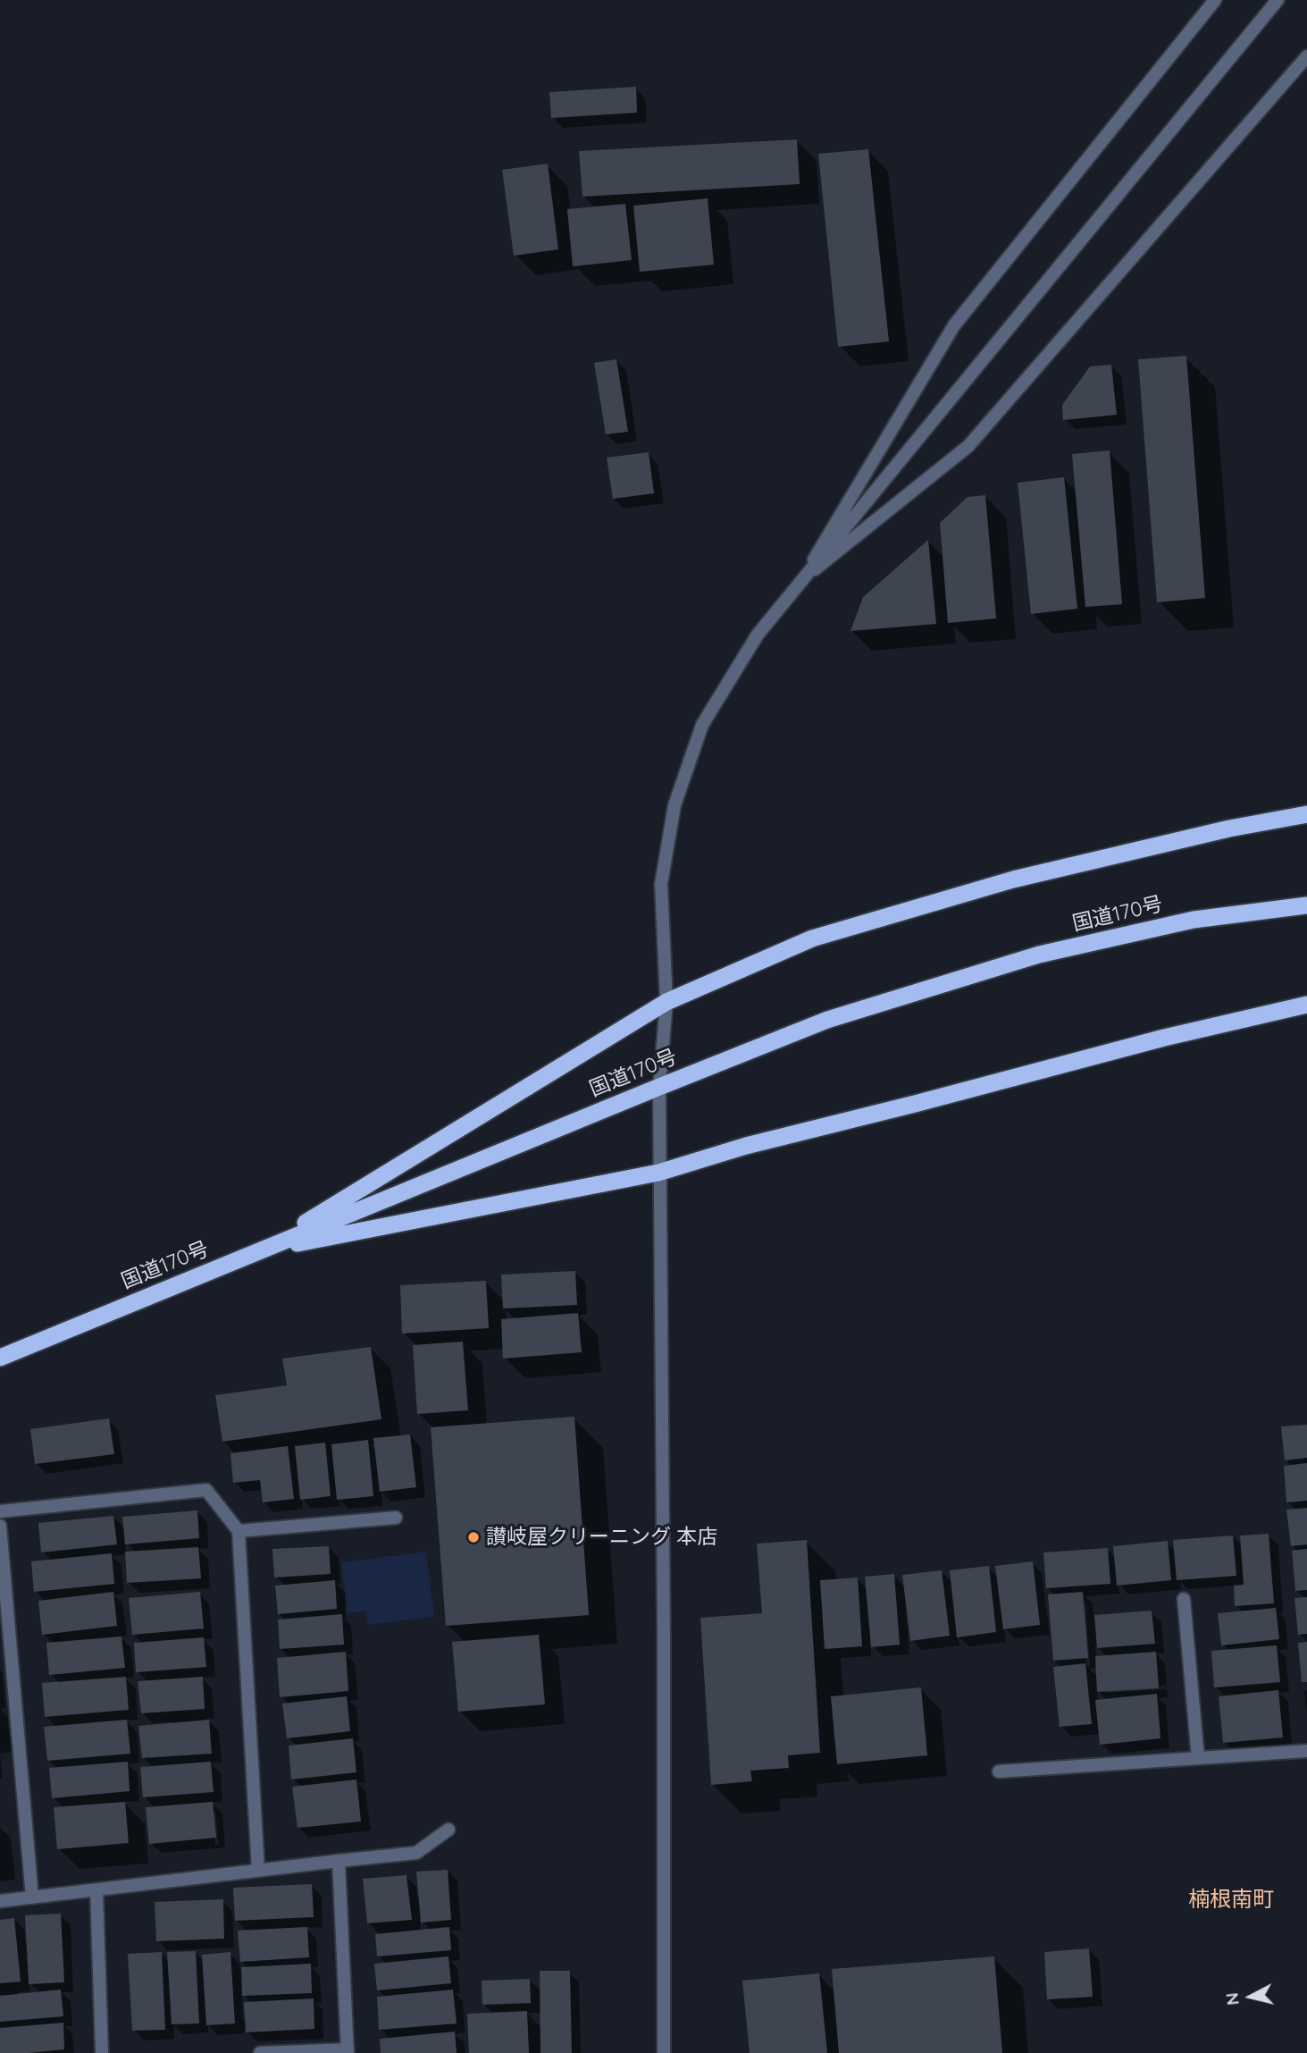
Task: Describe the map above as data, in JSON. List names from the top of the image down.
{
  "streets": {
    "highway": ["国道170号"]
  },
  "districts": ["楠根南町"],
  "places": ["讃岐屋クリーニング 本店"],
  "north": "left"
}
